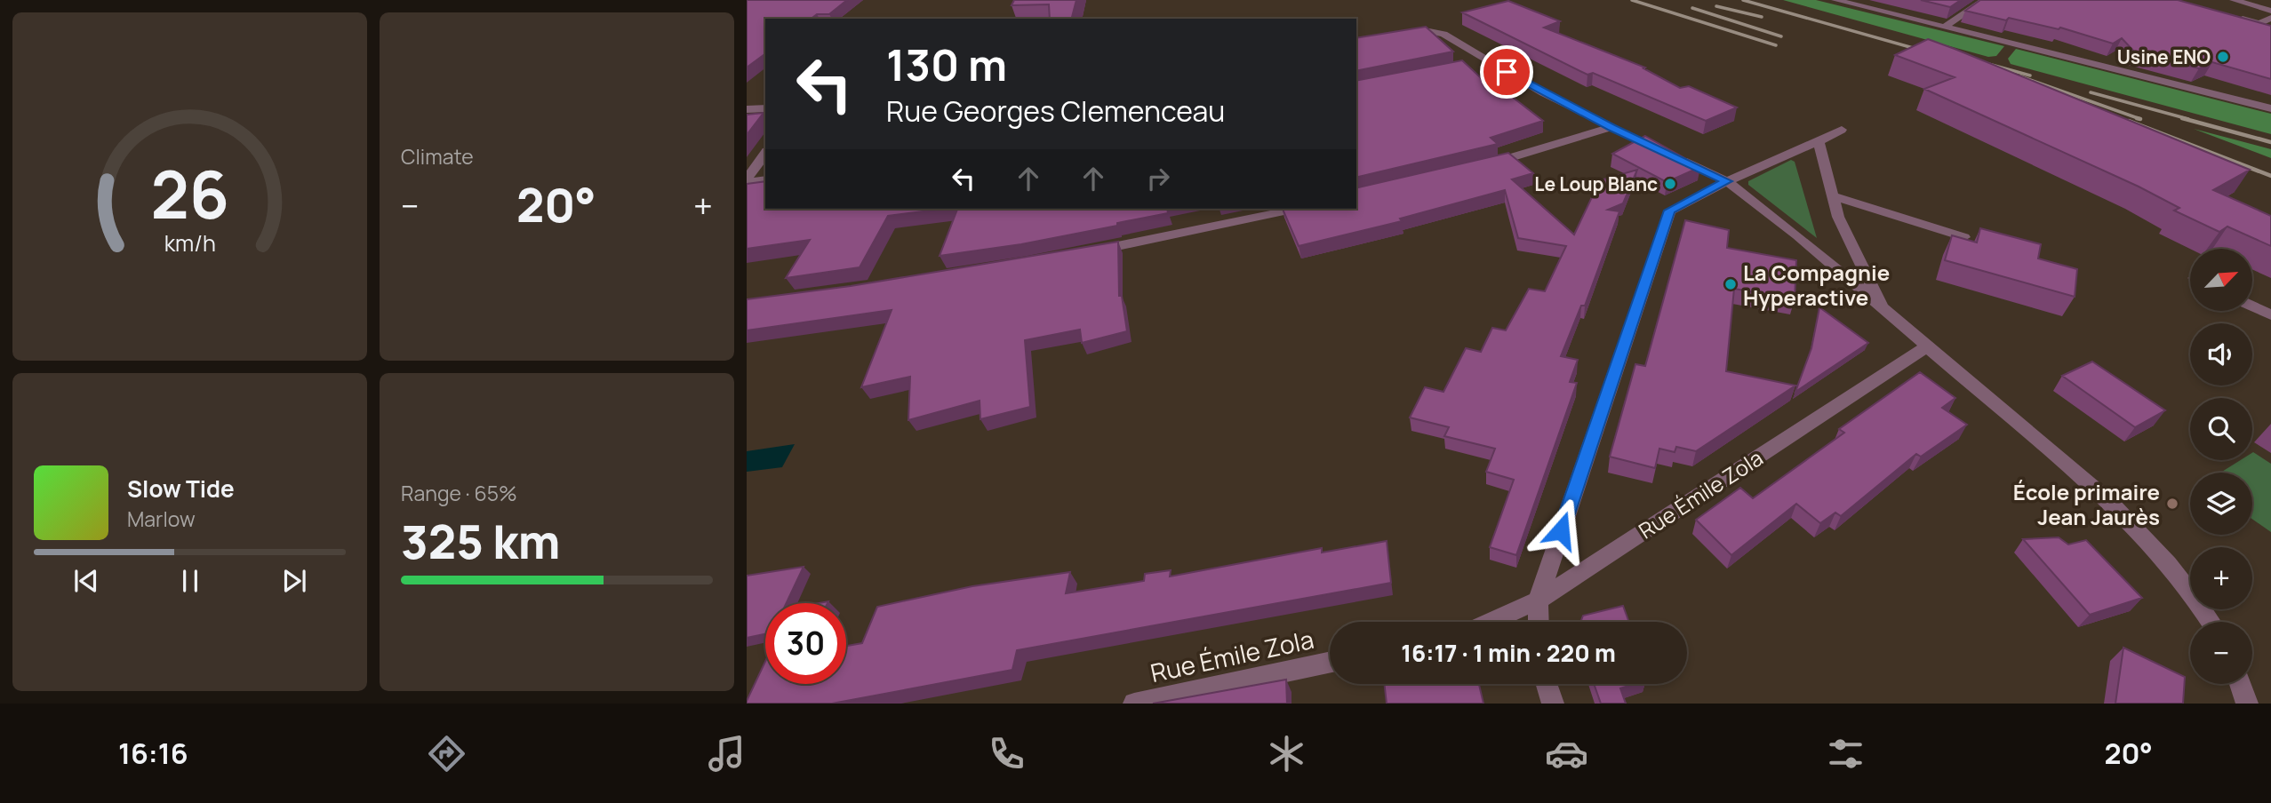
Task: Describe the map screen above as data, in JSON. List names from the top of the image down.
{
  "streets": {
    "street": ["Rue Émile Zola"]
  },
  "places": [
    "Usine ENO",
    "Le Loup Blanc",
    "La Compagnie Hyperactive",
    "École primaire Jean Jaurès"
  ],
  "north": "top right",
  "page": {
    "tile": [
      "Climate",
      ["Range · 65%", "325 km"]
    ],
    "turn": ["130 m", "Rue Georges Clemenceau"],
    "heat": ["−", "20°", "+"],
    "map_buttons": ["+", "−"],
    "song": ["Slow Tide", "Marlow"],
    "limit": "30",
    "trip": "16:17 · 1 min · 220 m",
    "tabs": ["16:16", "20°"],
    "gauge": ["26", "km/h"]
  }
}
